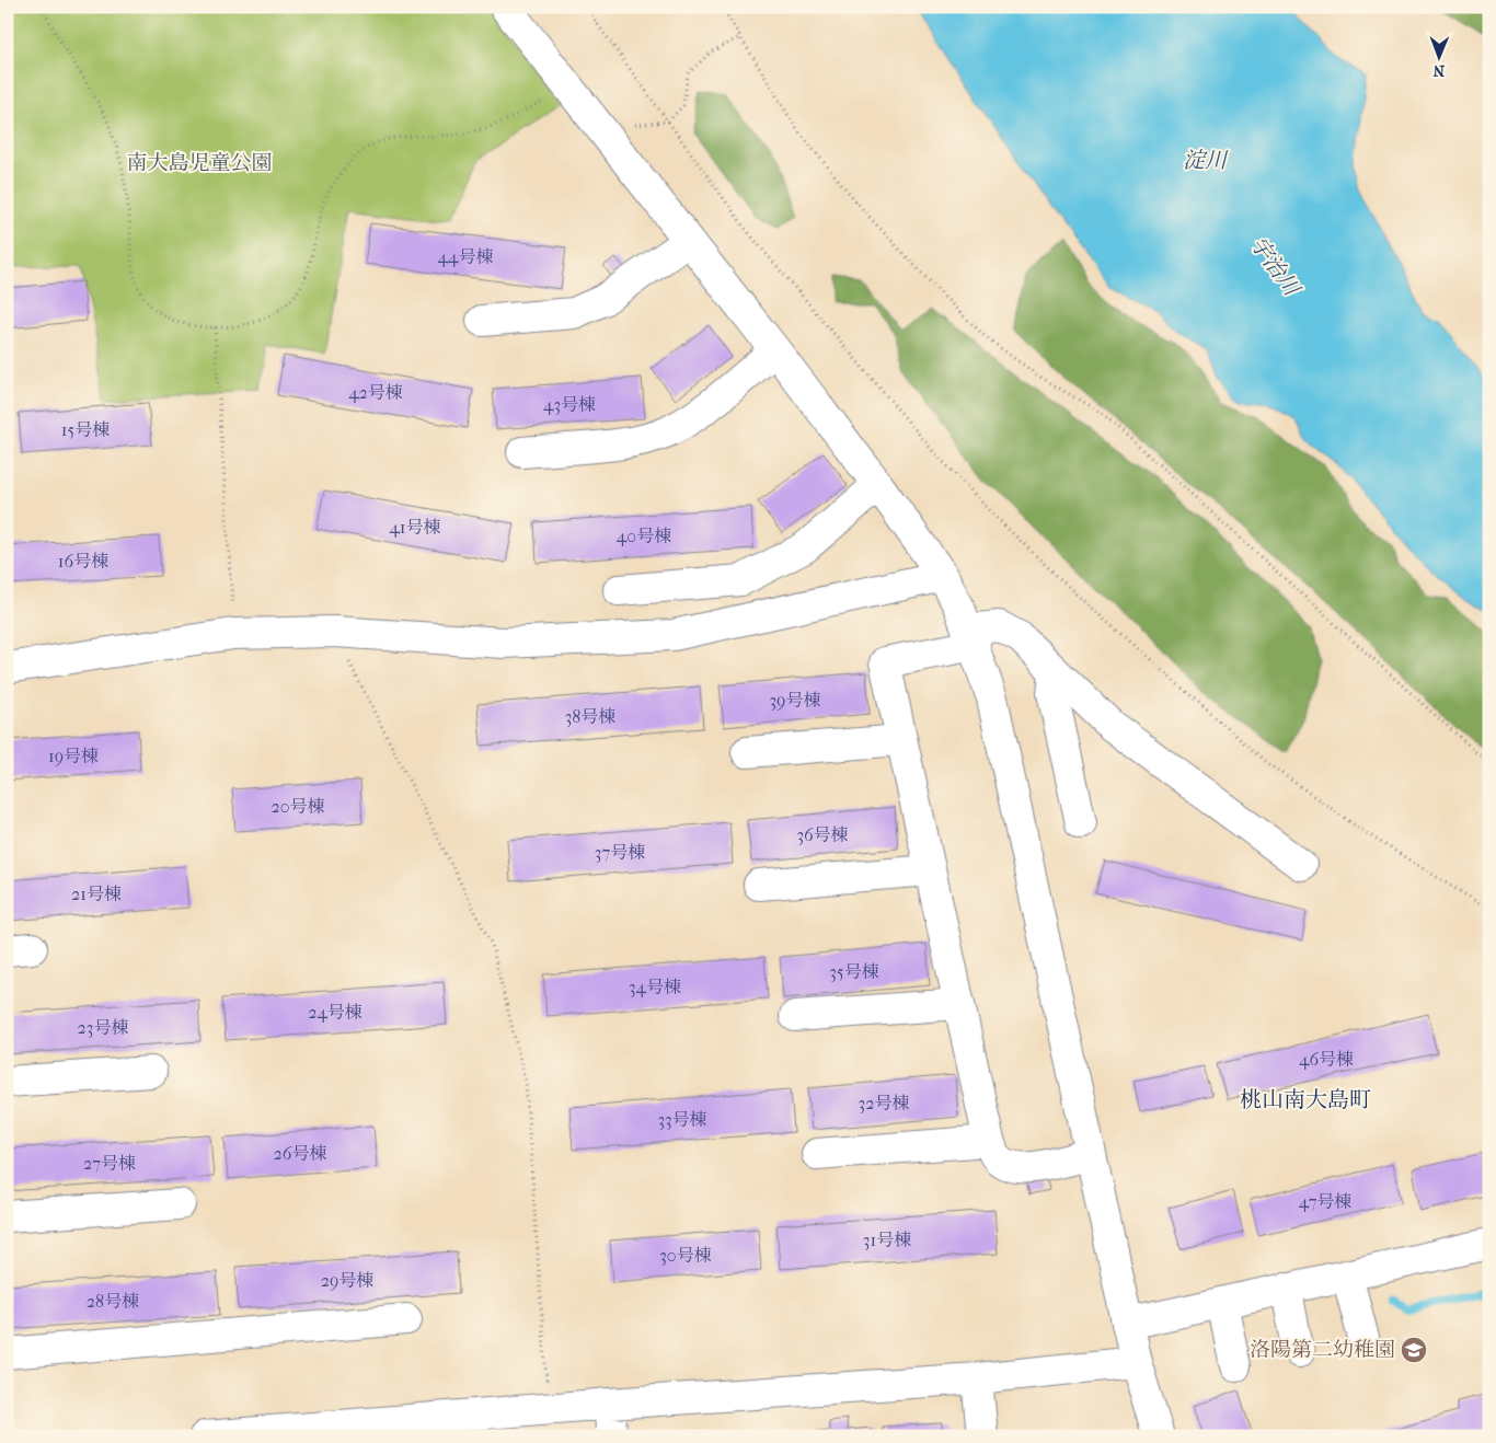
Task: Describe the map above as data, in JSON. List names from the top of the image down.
{
  "districts": ["桃山南大島町"],
  "water": ["淀川", "宇治川"],
  "parks": ["南大島児童公園"],
  "places": {
    "school or university": ["洛陽第二幼稚園"]
  },
  "house_numbers": [
    "44号棟",
    "42号棟",
    "43号棟",
    "15号棟",
    "41号棟",
    "40号棟",
    "16号棟",
    "39号棟",
    "38号棟",
    "19号棟",
    "20号棟",
    "36号棟",
    "37号棟",
    "21号棟",
    "35号棟",
    "34号棟",
    "24号棟",
    "23号棟",
    "46号棟",
    "32号棟",
    "33号棟",
    "26号棟",
    "27号棟",
    "47号棟",
    "31号棟",
    "30号棟",
    "29号棟",
    "28号棟"
  ],
  "north": "bottom"
}
